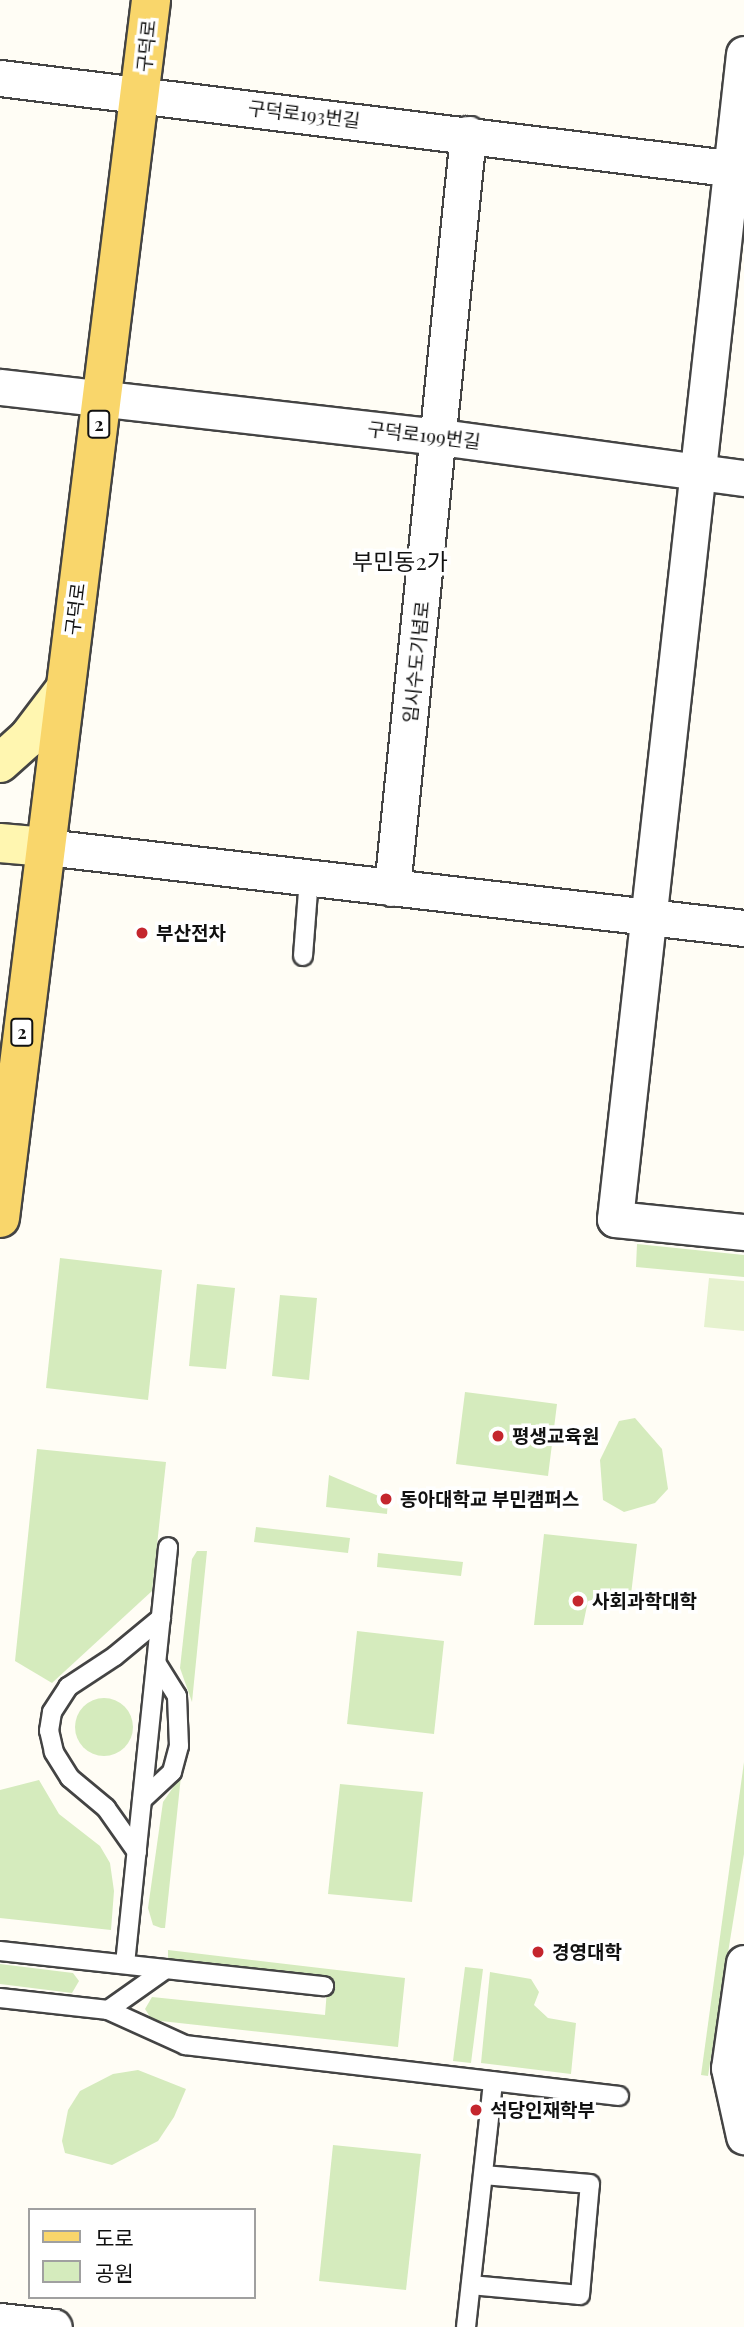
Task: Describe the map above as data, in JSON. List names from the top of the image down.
{
  "streets": {
    "main road": ["구덕로", "2"],
    "street": ["구덕로193번길", "구덕로199번길", "임시수도기념로"]
  },
  "crossings": [
    ["구덕로", "구덕로193번길"],
    ["구덕로", "구덕로199번길"],
    ["구덕로199번길", "임시수도기념로"]
  ],
  "districts": ["부민동2가"],
  "places": [
    "부산전차",
    "평생교육원",
    "동아대학교 부민캠퍼스",
    "사회과학대학",
    "경영대학",
    "석당인재학부"
  ],
  "legend": ["도로", "공원"]
}
